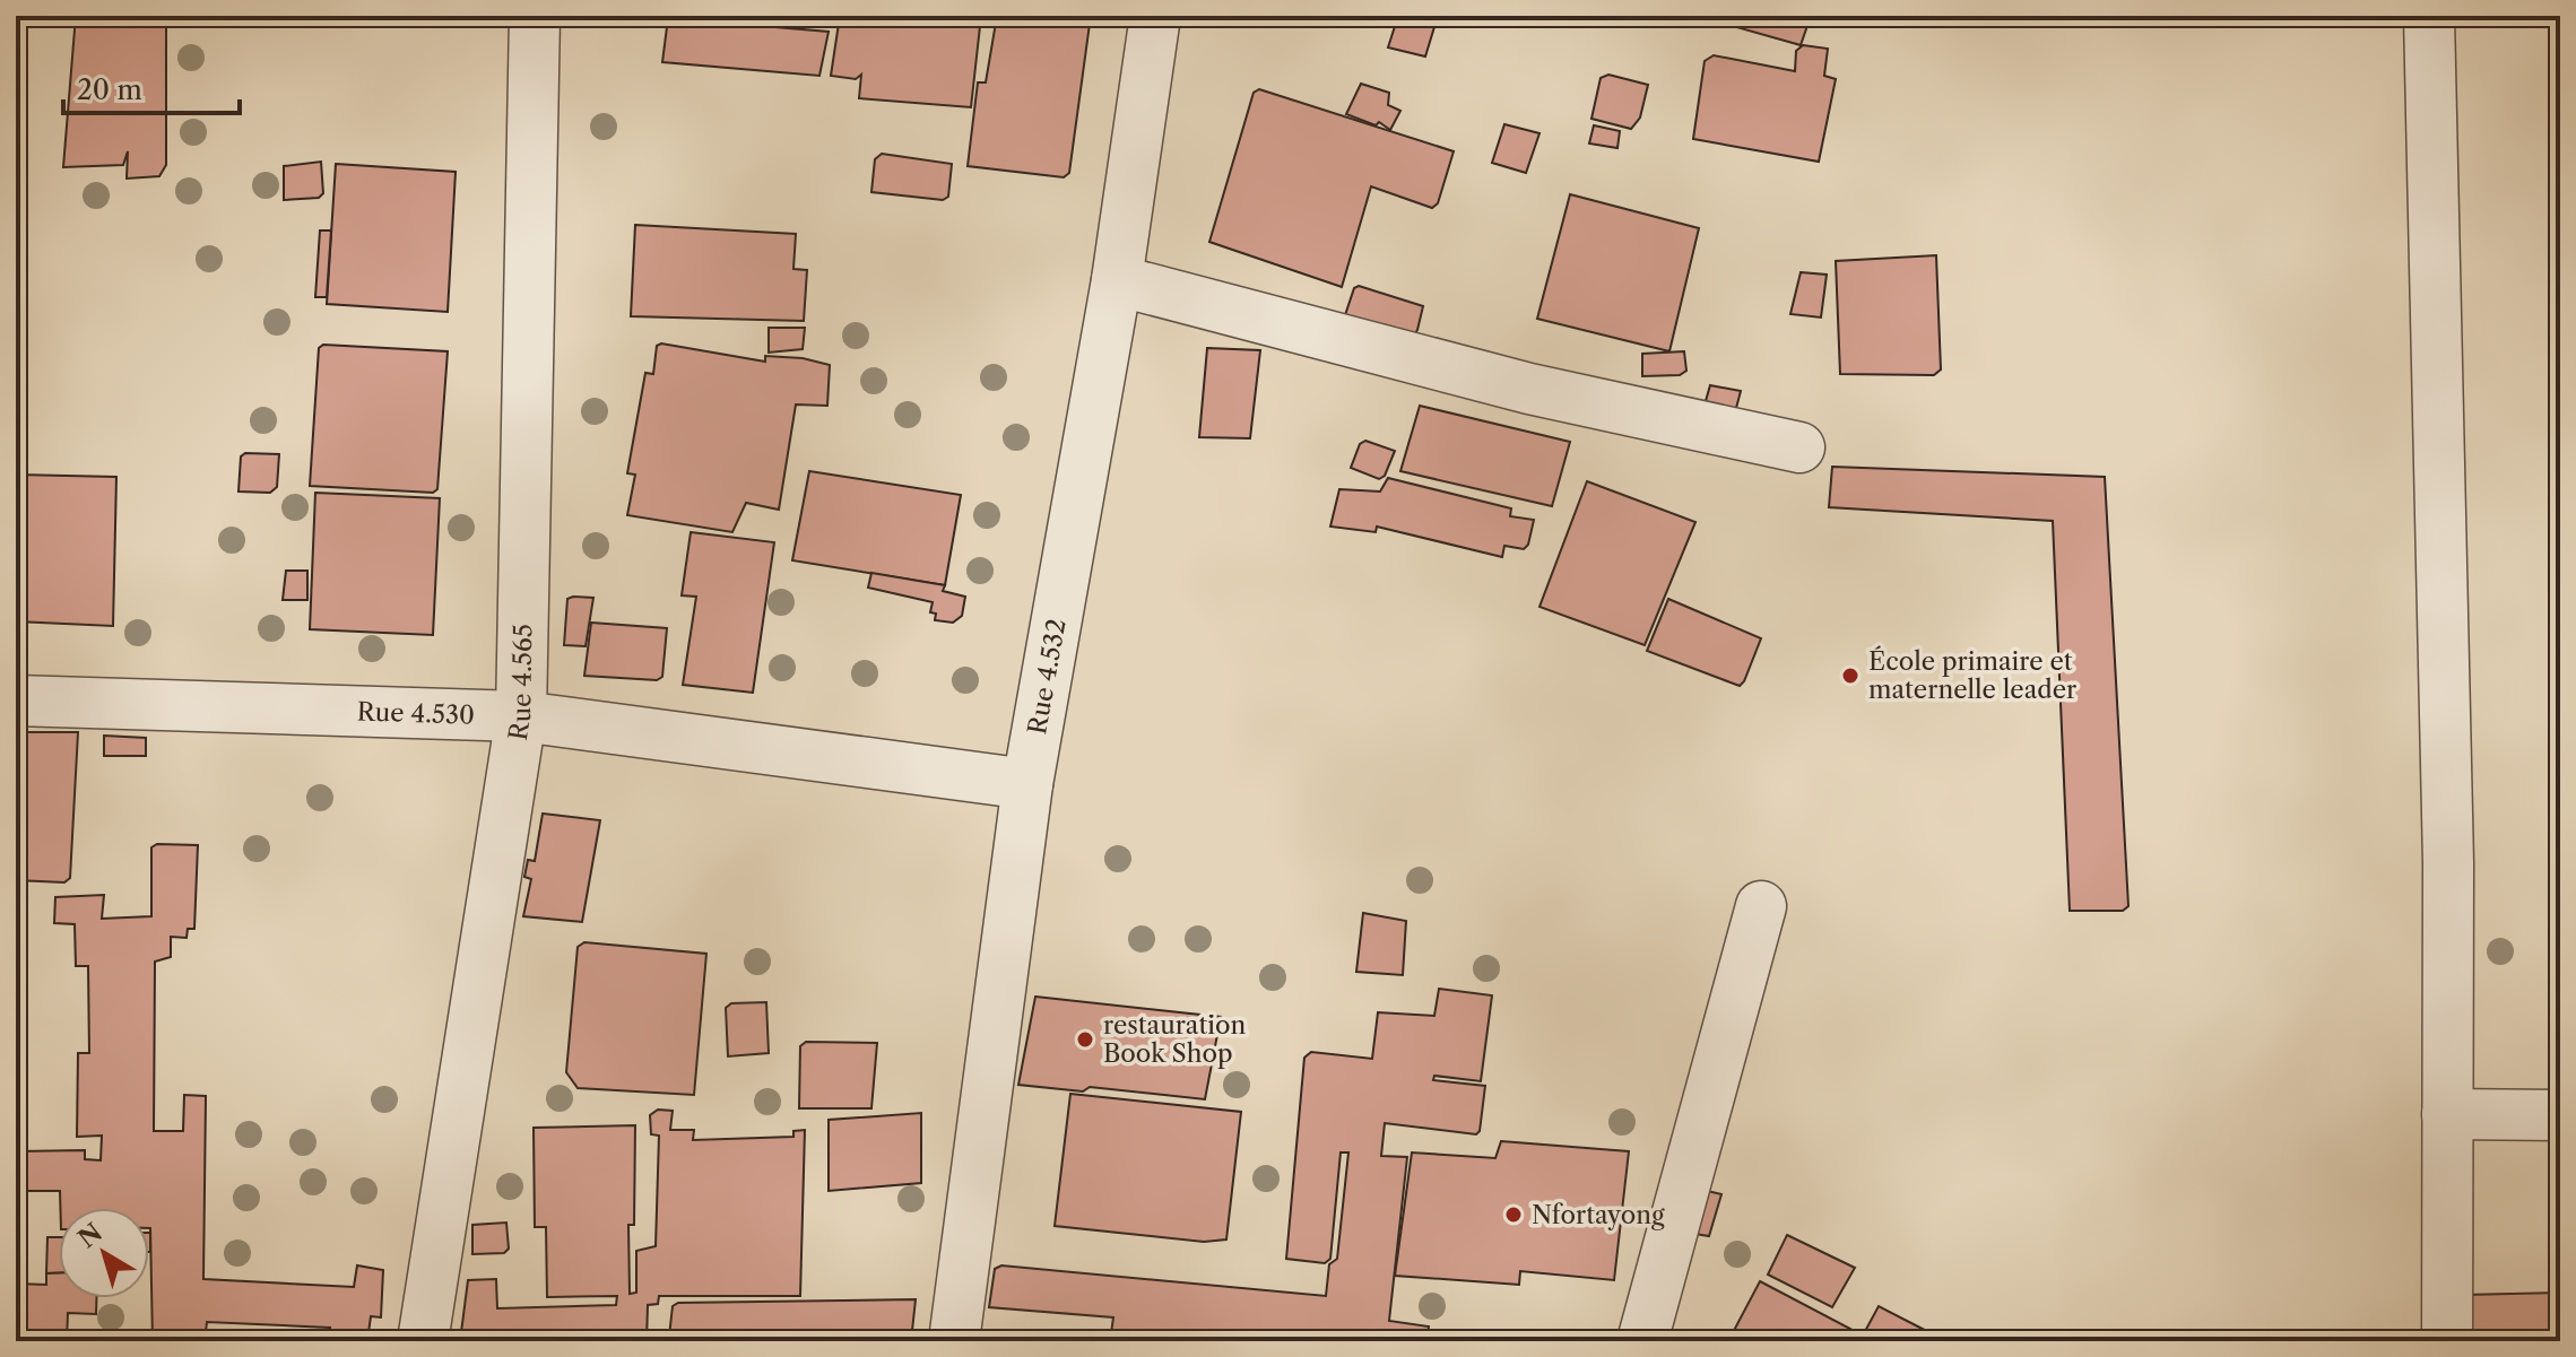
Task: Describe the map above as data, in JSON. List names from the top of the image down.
{
  "streets": {
    "street": ["Rue 4.532", "Rue 4.565", "Rue 4.530"]
  },
  "crossings": [
    ["Rue 4.532", "Rue 4.530"],
    ["Rue 4.565", "Rue 4.530"]
  ],
  "places": ["École primaire et maternelle leader", "restauration Book Shop", "Nfortayong"],
  "scale_bar": "20 m",
  "north": "top left"
}
